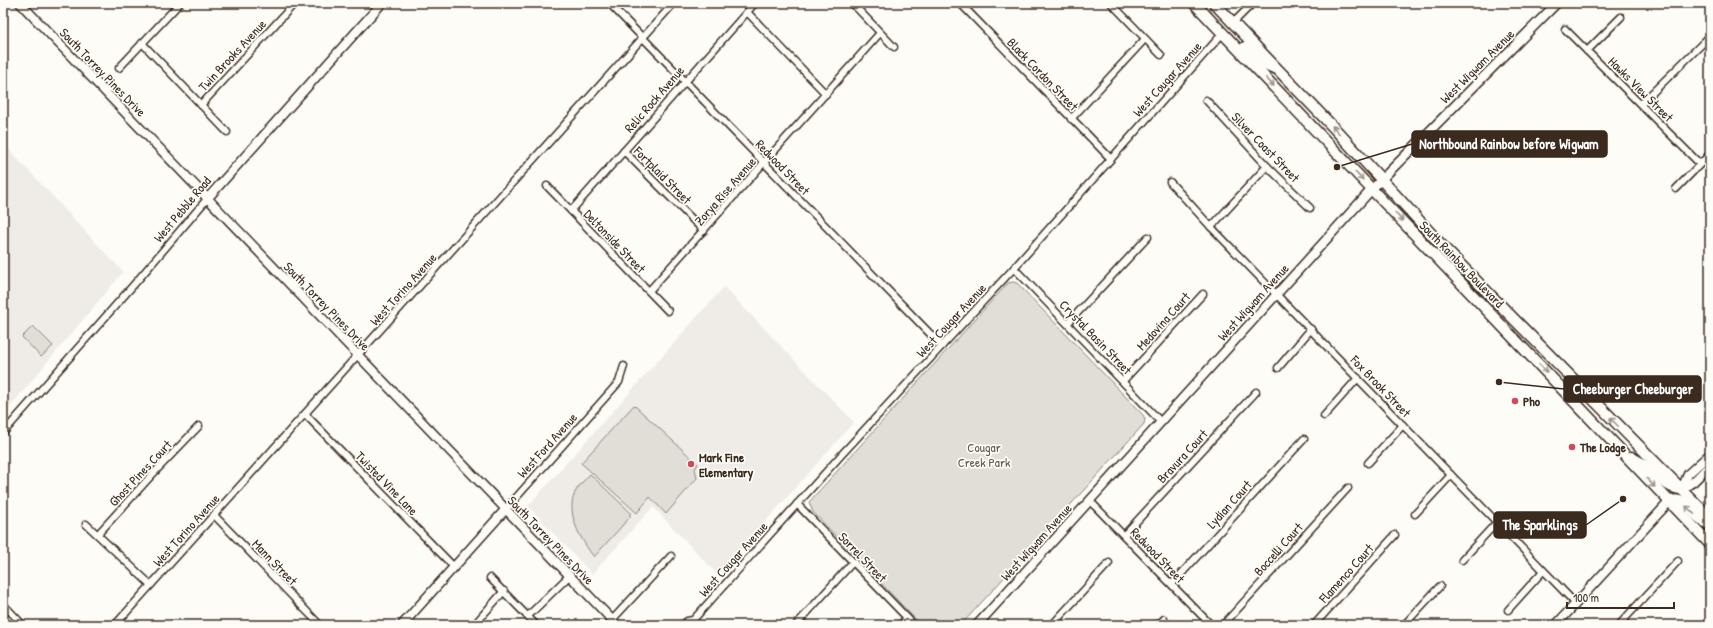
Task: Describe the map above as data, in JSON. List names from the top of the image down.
{
  "streets": {
    "main road": ["South Rainbow Boulevard"],
    "street": [
      "Twin Brooks Avenue",
      "West Wigwam Avenue",
      "South Torrey Pines Drive",
      "Black Cordon Street",
      "West Cougar Avenue",
      "Hawks View Street",
      "Relic Rock Avenue",
      "Silver Coast Street",
      "Redwood Street",
      "Fortplaid Street",
      "Zorya Rise Avenue",
      "West Pebble Road",
      "Deltonside Street",
      "West Torino Avenue",
      "Medovina Court",
      "Crystal Basin Street",
      "Fox Brook Street",
      "West Ford Avenue",
      "Bravura Court",
      "Ghost Pines Court",
      "Twisted Vine Lane",
      "Lydian Court",
      "Boccelli Court",
      "Sorrel Street",
      "Mann Street",
      "Flamenco Court"
    ]
  },
  "crossings": [
    ["West Wigwam Avenue", "Redwood Street"],
    ["West Wigwam Avenue", "South Rainbow Boulevard"],
    ["West Wigwam Avenue", "Crystal Basin Street"],
    ["West Wigwam Avenue", "Fox Brook Street"],
    ["South Torrey Pines Drive", "West Pebble Road"],
    ["South Torrey Pines Drive", "West Torino Avenue"],
    ["South Torrey Pines Drive", "West Ford Avenue"],
    ["Black Cordon Street", "West Cougar Avenue"],
    ["West Cougar Avenue", "Redwood Street"],
    ["West Cougar Avenue", "South Rainbow Boulevard"],
    ["West Cougar Avenue", "Crystal Basin Street"],
    ["West Cougar Avenue", "Sorrel Street"],
    ["Relic Rock Avenue", "Redwood Street"],
    ["Relic Rock Avenue", "Fortplaid Street"],
    ["Relic Rock Avenue", "Deltonside Street"],
    ["Redwood Street", "Zorya Rise Avenue"],
    ["Redwood Street", "West Torino Avenue"],
    ["Redwood Street", "Bravura Court"],
    ["Redwood Street", "Lydian Court"],
    ["Fortplaid Street", "Zorya Rise Avenue"],
    ["Zorya Rise Avenue", "Deltonside Street"],
    ["West Torino Avenue", "Twisted Vine Lane"],
    ["West Torino Avenue", "Mann Street"],
    ["Medovina Court", "Crystal Basin Street"],
    ["West Ford Avenue", "Twisted Vine Lane"]
  ],
  "parks": ["Cougar Creek Park"],
  "places": [
    "Northbound Rainbow before Wigwam",
    "Cheeburger Cheeburger",
    "Pho",
    "The Lodge",
    "Mark Fine Elementary",
    "The Sparklings"
  ],
  "scale_bar": "100 m"
}
